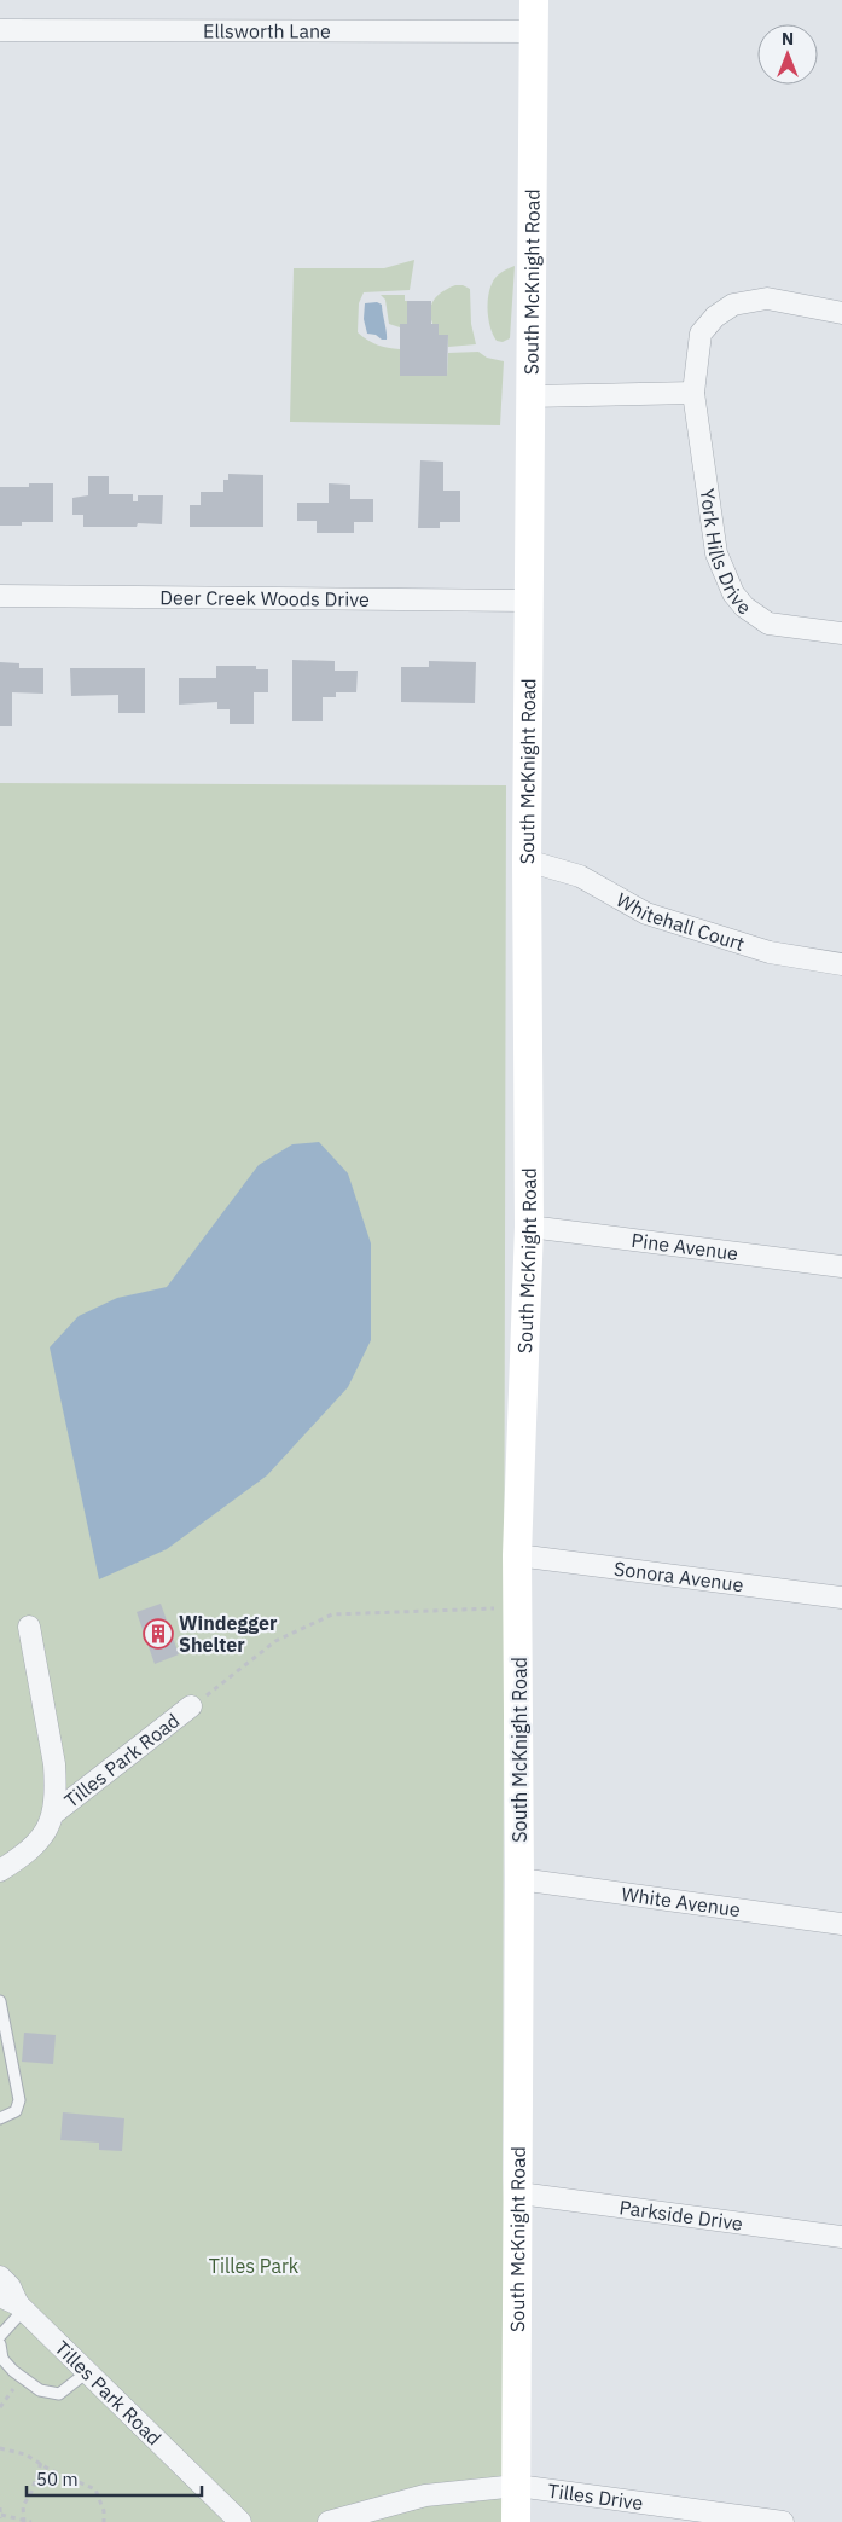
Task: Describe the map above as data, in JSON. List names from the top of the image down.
{
  "streets": {
    "main road": ["South McKnight Road"],
    "street": [
      "Ellsworth Lane",
      "York Hills Drive",
      "Deer Creek Woods Drive",
      "Whitehall Court",
      "Pine Avenue",
      "Sonora Avenue",
      "Tilles Park Road",
      "White Avenue",
      "Parkside Drive",
      "Tilles Drive"
    ]
  },
  "crossings": [
    ["Ellsworth Lane", "South McKnight Road"],
    ["South McKnight Road", "Deer Creek Woods Drive"],
    ["South McKnight Road", "Whitehall Court"],
    ["South McKnight Road", "Pine Avenue"],
    ["South McKnight Road", "Sonora Avenue"],
    ["South McKnight Road", "White Avenue"],
    ["South McKnight Road", "Parkside Drive"],
    ["South McKnight Road", "Tilles Drive"]
  ],
  "parks": ["Tilles Park"],
  "places": {
    "building": ["Windegger Shelter"]
  },
  "scale_bar": "50 m",
  "north": "top"
}
